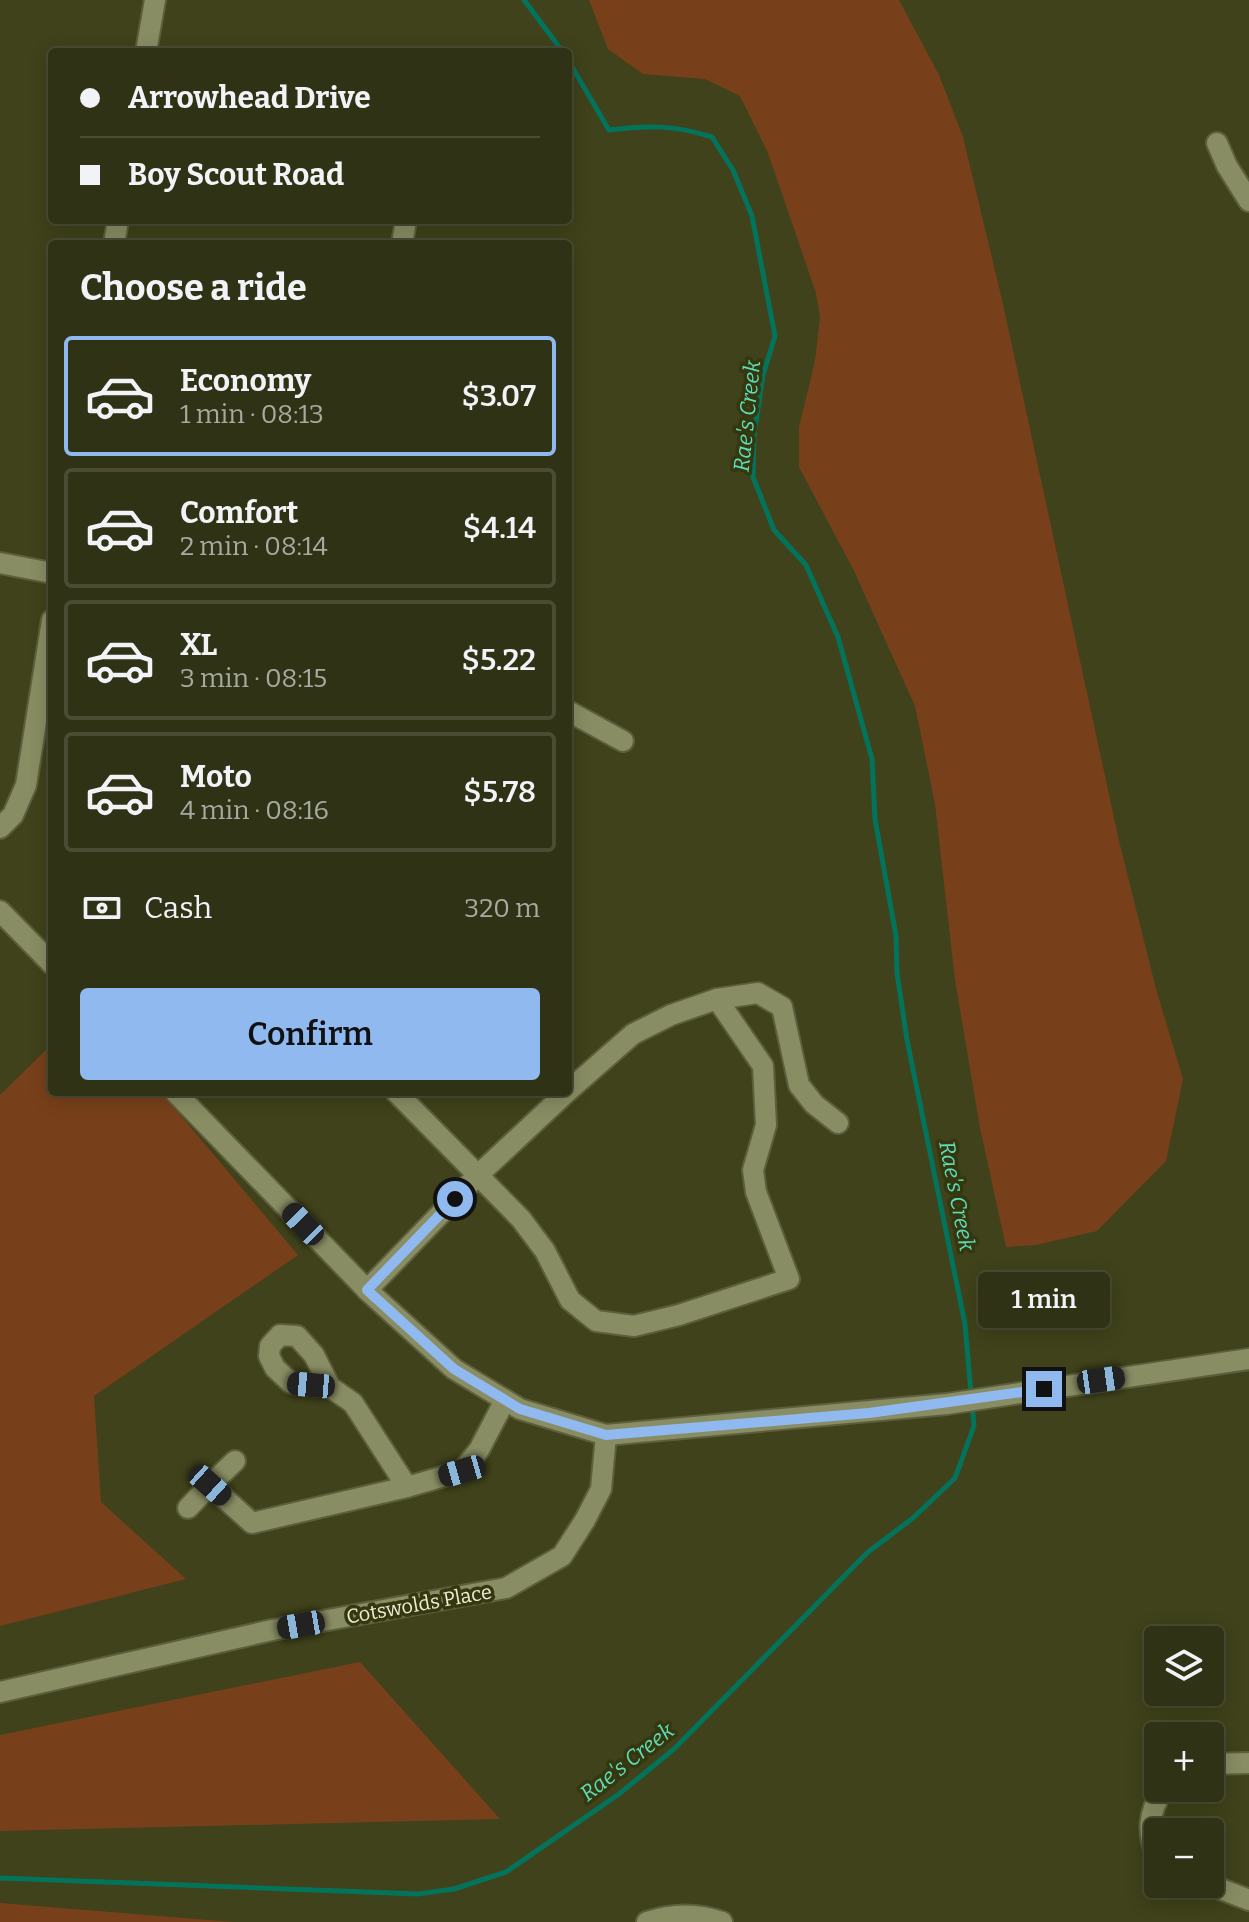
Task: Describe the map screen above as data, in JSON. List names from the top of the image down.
{
  "streets": {
    "street": ["Cotswolds Place"]
  },
  "water": ["Rae's Creek"],
  "page": {
    "banner": ["Arrowhead Drive", "Boy Scout Road"],
    "heading": "Choose a ride",
    "list": [
      {
        "name": "Economy",
        "note": "1 min · 08:13",
        "value": "$3.07"
      },
      {
        "name": "Comfort",
        "note": "2 min · 08:14",
        "value": "$4.14"
      },
      {
        "name": "XL",
        "note": "3 min · 08:15",
        "value": "$5.22"
      },
      {
        "name": "Moto",
        "note": "4 min · 08:16",
        "value": "$5.78"
      }
    ],
    "pay": ["Cash", "320 m"],
    "buttons": "Confirm",
    "bubble": "1 min",
    "map_buttons": ["+", "−"]
  }
}
